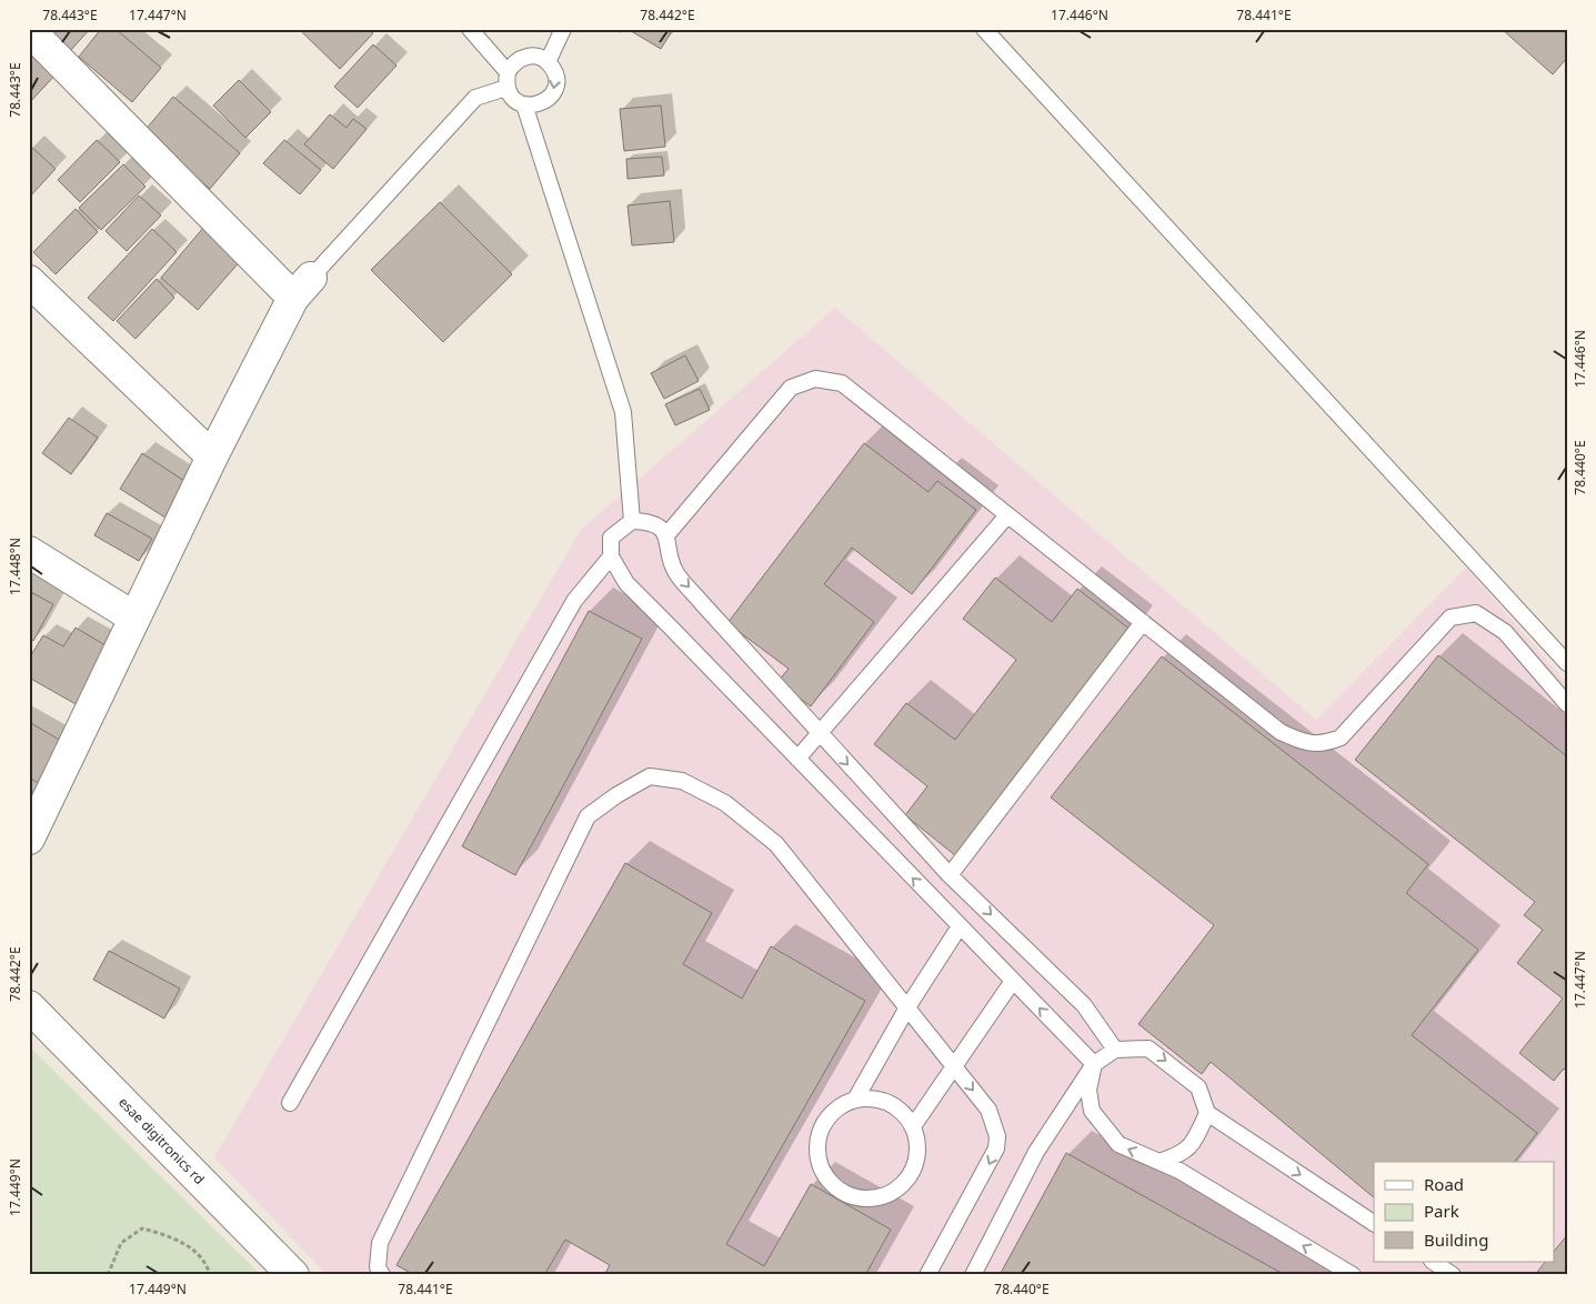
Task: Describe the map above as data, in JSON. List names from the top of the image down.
{
  "streets": {
    "street": ["esae digitronics rd"]
  },
  "legend": ["Road", "Park", "Building"],
  "coordinates": [
    "78.443°E",
    "17.447°N",
    "78.442°E",
    "17.446°N",
    "78.441°E",
    "78.440°E",
    "17.448°N",
    "17.449°N"
  ]
}
